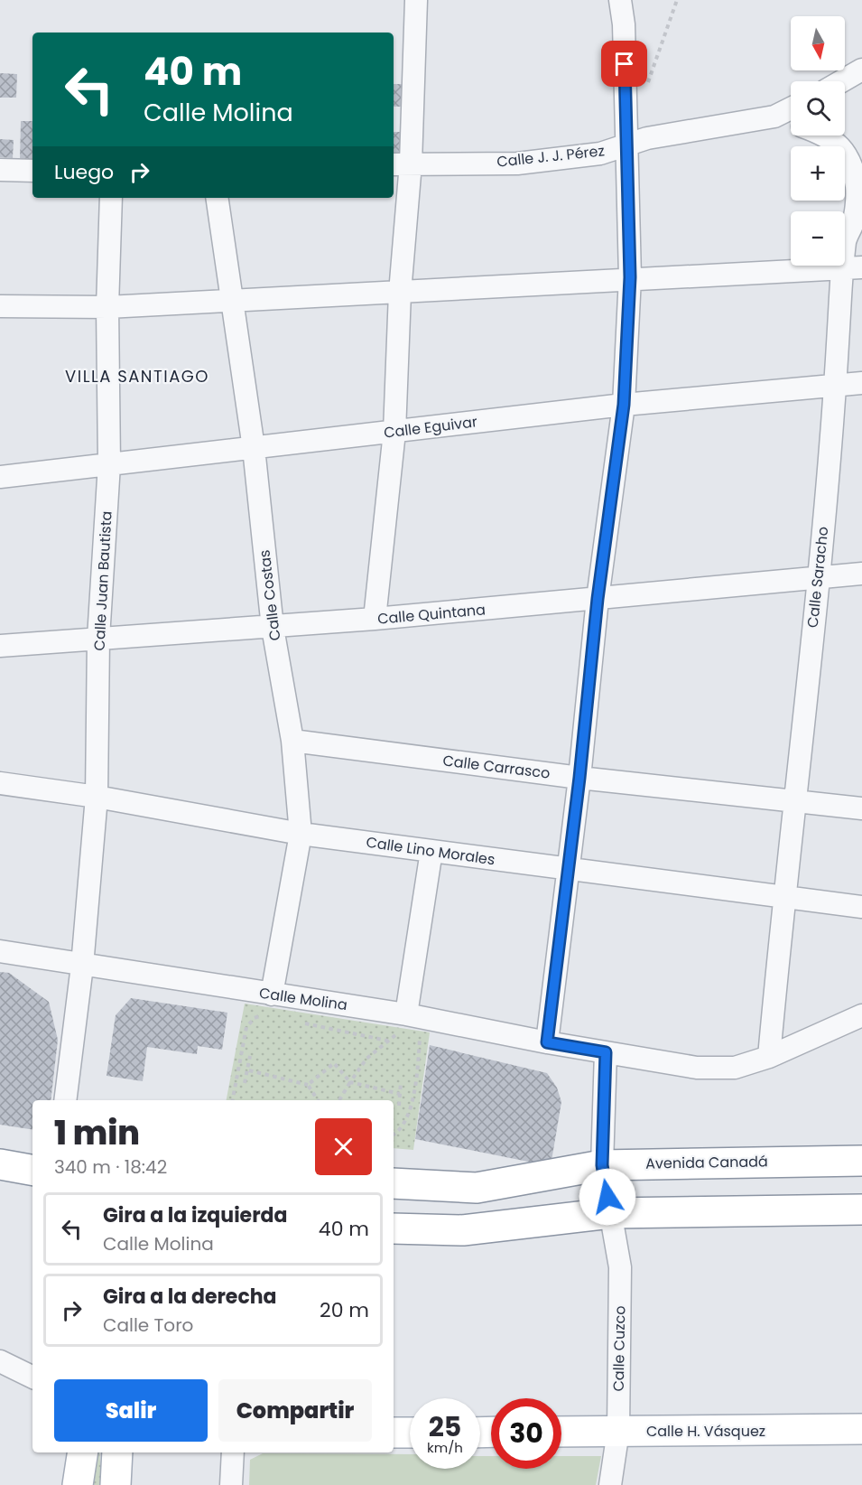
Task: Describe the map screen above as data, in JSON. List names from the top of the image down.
{
  "streets": {
    "main road": ["Avenida Canadá", "Calle H. Vásquez"],
    "street": [
      "Calle J. J. Pérez",
      "Calle Eguivar",
      "Calle Saracho",
      "Calle Juan Bautista",
      "Calle Costas",
      "Calle Quintana",
      "Calle Carrasco",
      "Calle Lino Morales",
      "Calle Molina",
      "Calle Cuzco"
    ]
  },
  "crossings": [
    ["Calle J. J. Pérez", "Calle Saracho"],
    ["Calle Eguivar", "Calle Saracho"],
    ["Calle Eguivar", "Calle Juan Bautista"],
    ["Calle Eguivar", "Calle Costas"],
    ["Calle Saracho", "Calle Quintana"],
    ["Calle Saracho", "Calle Carrasco"],
    ["Calle Saracho", "Calle Lino Morales"],
    ["Calle Saracho", "Calle Molina"],
    ["Calle Juan Bautista", "Calle Quintana"],
    ["Calle Juan Bautista", "Calle Lino Morales"],
    ["Calle Juan Bautista", "Calle Molina"],
    ["Calle Costas", "Calle Quintana"],
    ["Calle Costas", "Calle Carrasco"],
    ["Calle Costas", "Calle Lino Morales"],
    ["Calle Costas", "Calle Molina"],
    ["Calle Molina", "Calle Cuzco"],
    ["Avenida Canadá", "Calle Cuzco"],
    ["Calle Cuzco", "Calle H. Vásquez"]
  ],
  "districts": ["VILLA SANTIAGO"],
  "north": "bottom",
  "page": {
    "map_buttons": ["+", "−"],
    "turn": ["40 m", "Calle Molina"],
    "then": "Luego",
    "heading": ["1 min", "340 m · 18:42"],
    "list": [
      {
        "name": "Gira a la izquierda",
        "note": "Calle Molina",
        "value": "40 m"
      },
      {
        "name": "Gira a la derecha",
        "note": "Calle Toro",
        "value": "20 m"
      }
    ],
    "buttons": ["Salir", "Compartir"],
    "speed": "25 km/h",
    "limit": "30"
  }
}
